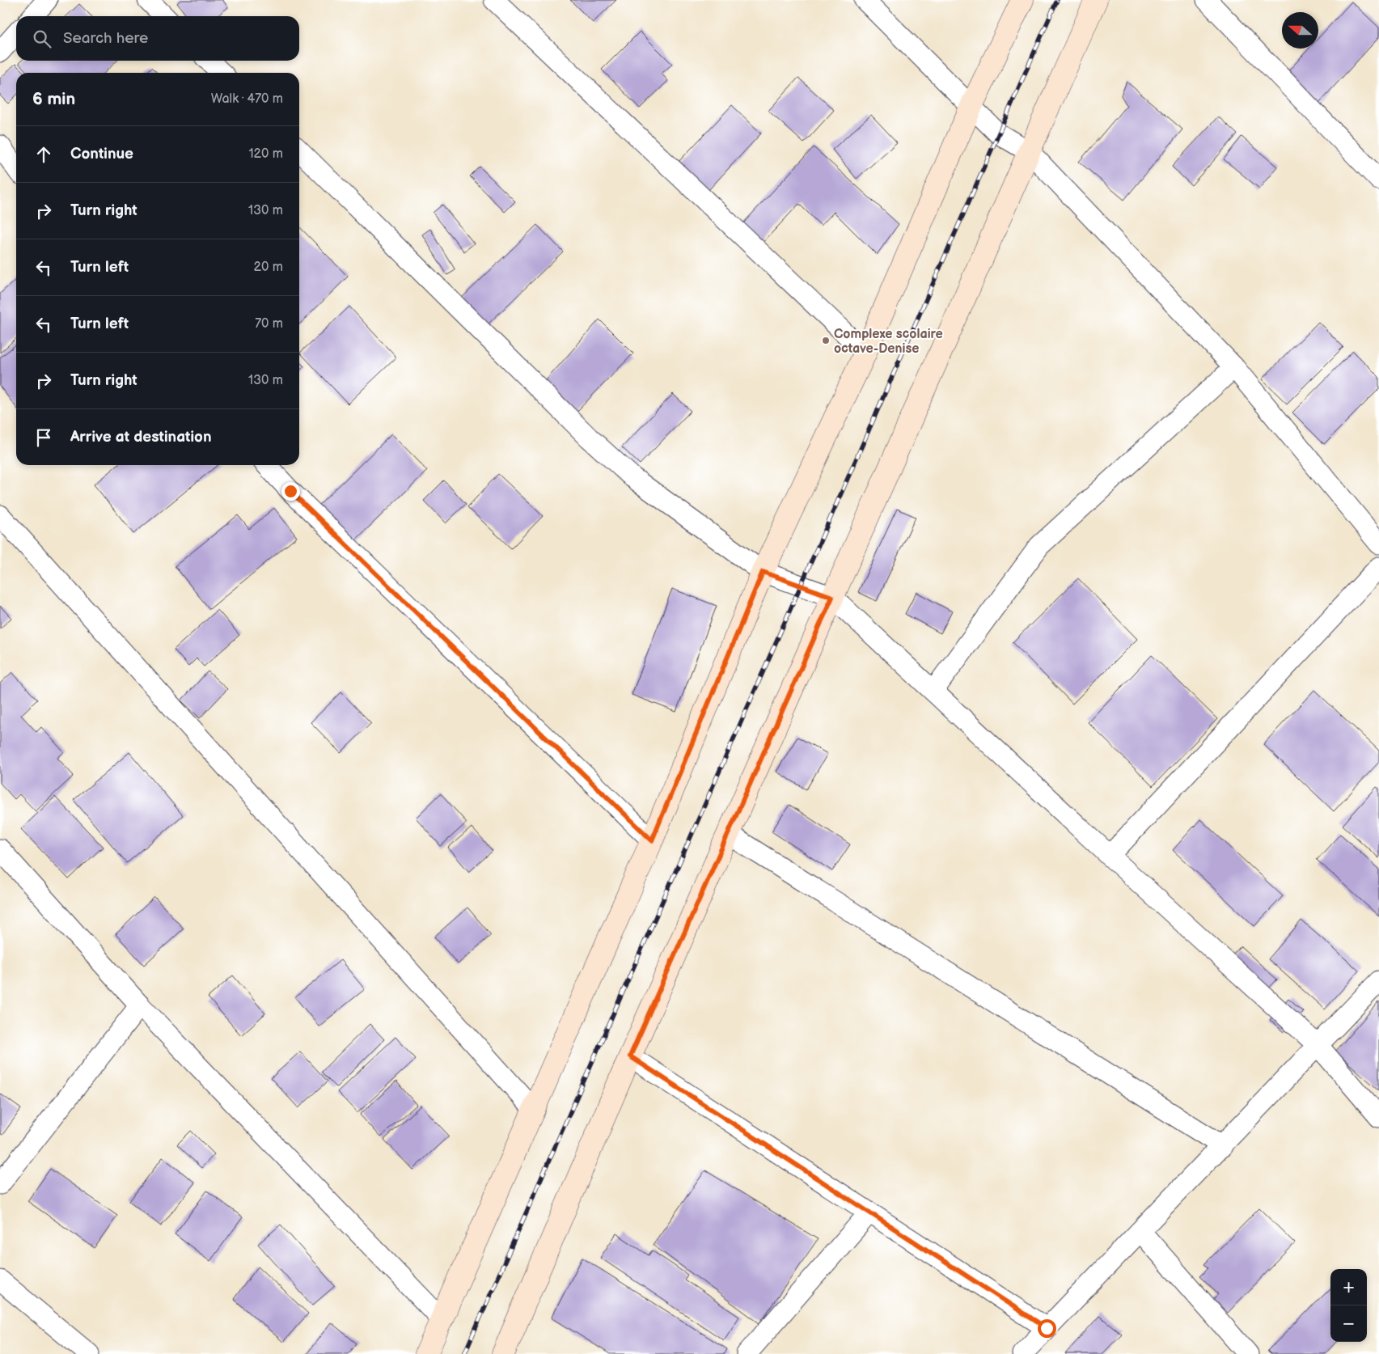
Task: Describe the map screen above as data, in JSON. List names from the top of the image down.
{
  "places": ["Complexe scolaire octave-Denise"],
  "north": "left",
  "page": {
    "search": "Search here",
    "heading": ["6 min", "Walk · 470 m"],
    "list": [
      ["Continue", "120 m"],
      ["Turn right", "130 m"],
      ["Turn left", "20 m"],
      ["Turn left", "70 m"],
      ["Turn right", "130 m"],
      "Arrive at destination"
    ],
    "map_buttons": ["+", "−"]
  }
}
